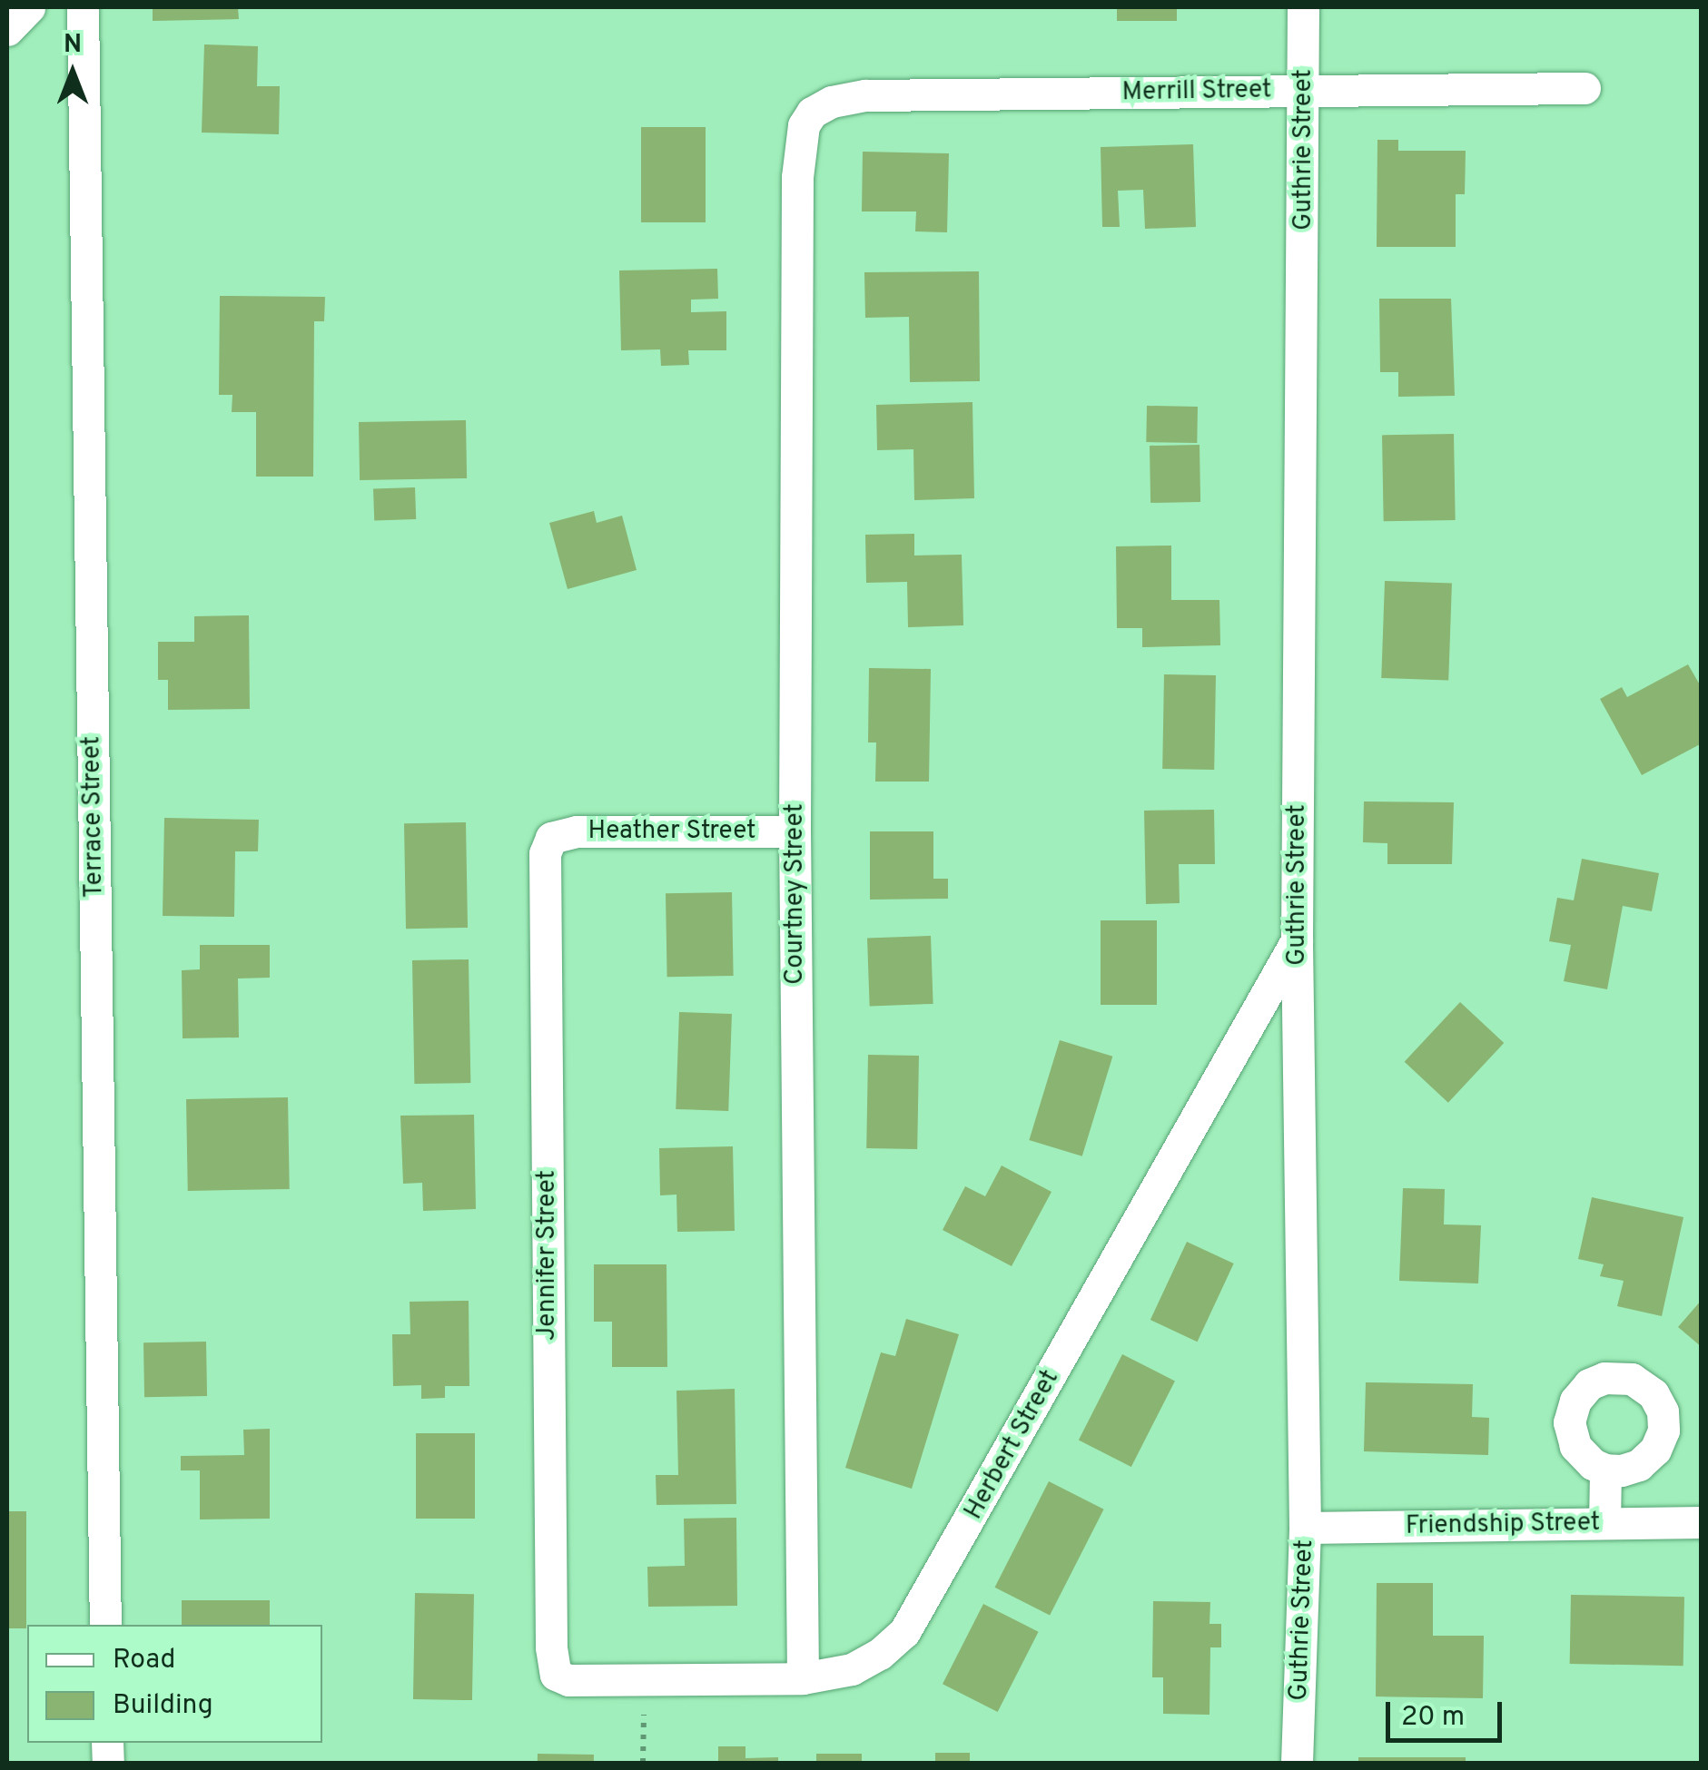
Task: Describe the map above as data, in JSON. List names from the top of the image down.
{
  "streets": {
    "street": [
      "Merrill Street",
      "Guthrie Street",
      "Terrace Street",
      "Heather Street",
      "Courtney Street",
      "Jennifer Street",
      "Herbert Street",
      "Friendship Street"
    ]
  },
  "crossings": [
    ["Merrill Street", "Guthrie Street"],
    ["Merrill Street", "Courtney Street"],
    ["Guthrie Street", "Herbert Street"],
    ["Guthrie Street", "Friendship Street"],
    ["Heather Street", "Courtney Street"],
    ["Heather Street", "Jennifer Street"],
    ["Courtney Street", "Herbert Street"],
    ["Jennifer Street", "Herbert Street"]
  ],
  "legend": ["Road", "Building"],
  "scale_bar": "20 m",
  "north": "top"
}
